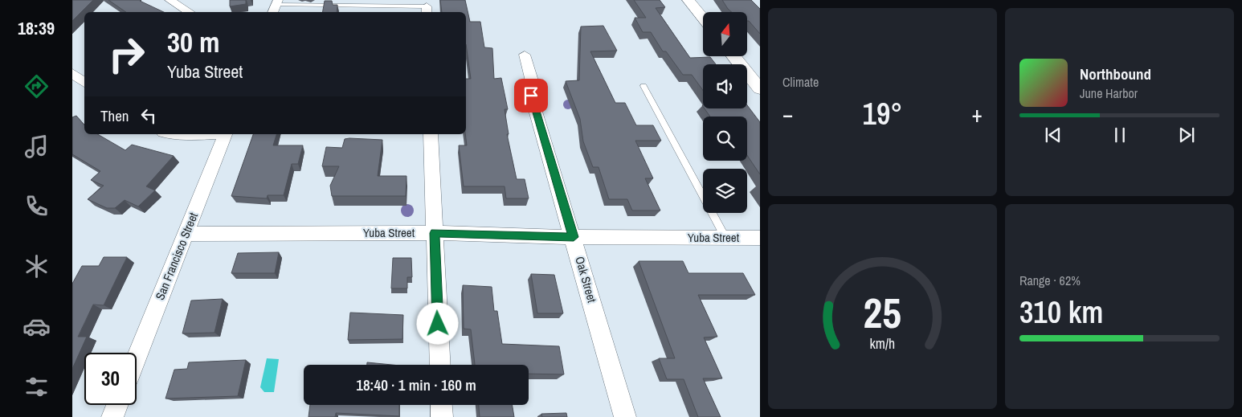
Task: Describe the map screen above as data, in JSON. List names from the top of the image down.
{
  "streets": {
    "street": ["Yuba Street", "San Francisco Street", "Oak Street"]
  },
  "crossings": [
    ["Yuba Street", "San Francisco Street"],
    ["Yuba Street", "Oak Street"]
  ],
  "north": "top",
  "page": {
    "tabs": "18:39",
    "tile": [
      "Climate",
      ["Range · 62%", "310 km"]
    ],
    "turn": ["30 m", "Yuba Street"],
    "song": ["Northbound", "June Harbor"],
    "then": "Then",
    "heat": ["−", "19°", "+"],
    "limit": "30",
    "trip": "18:40 · 1 min · 160 m",
    "gauge": ["25", "km/h"]
  }
}
